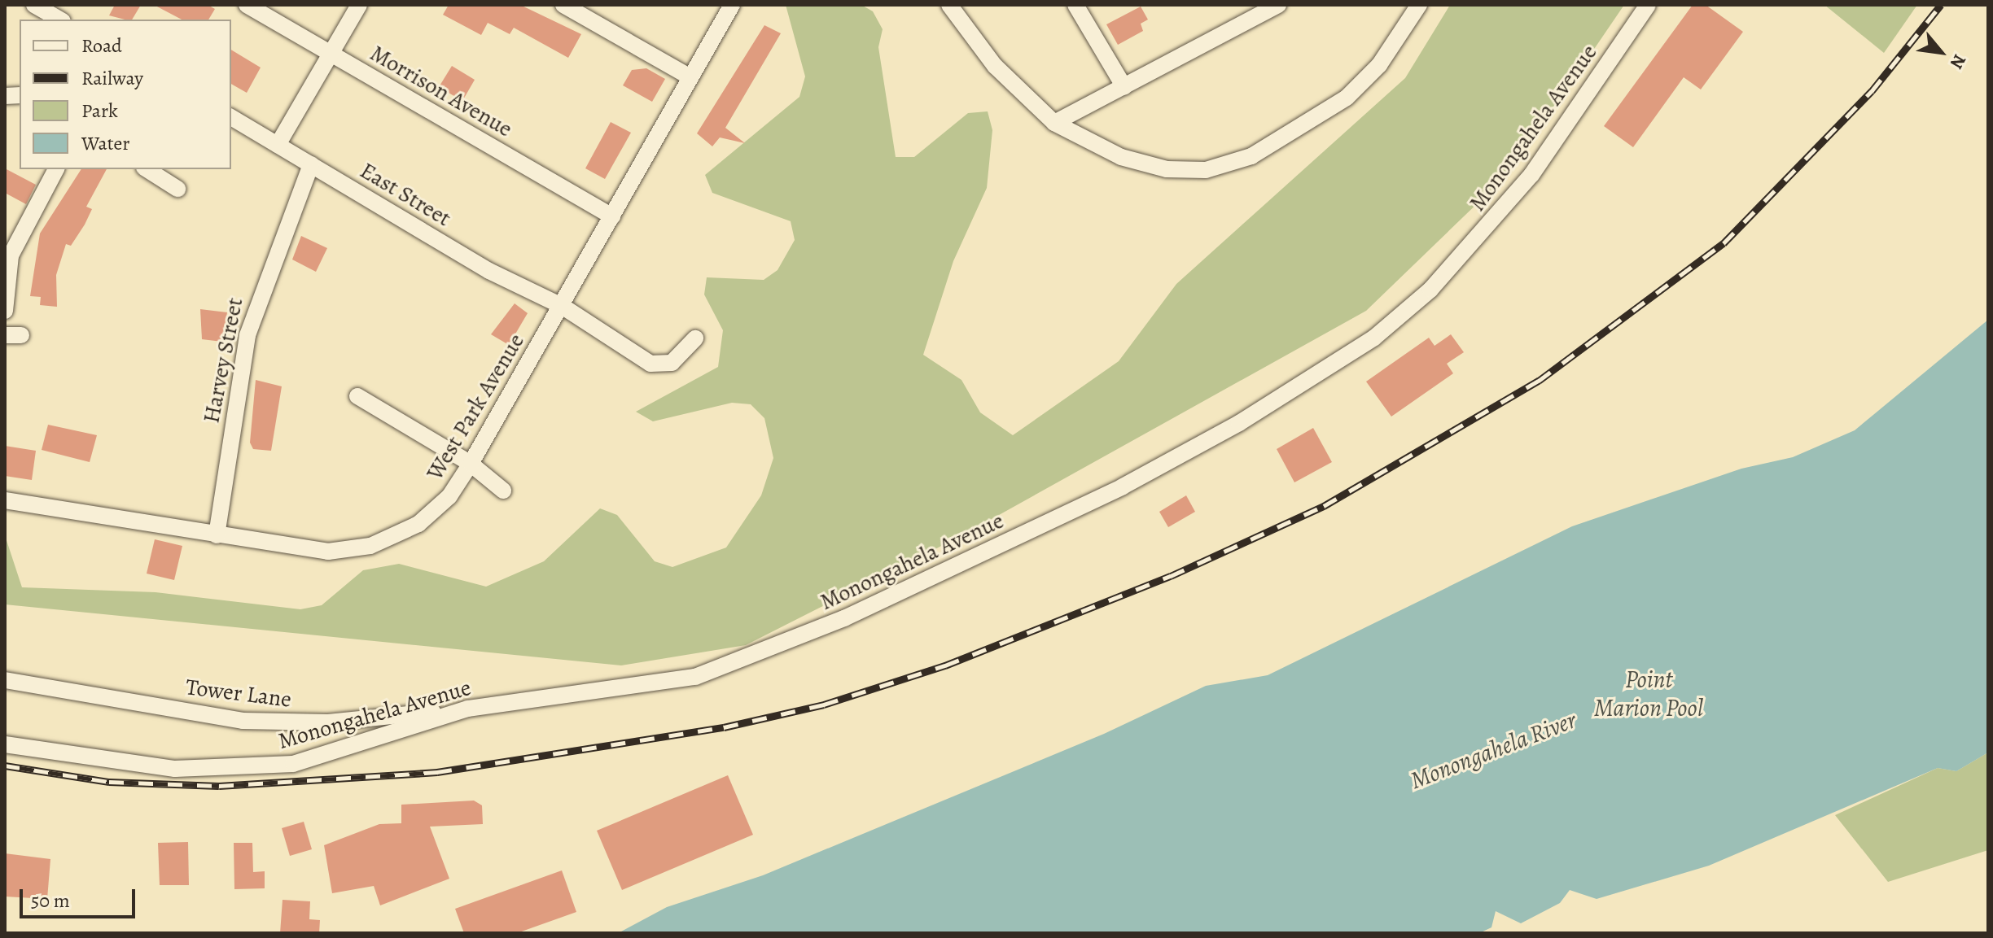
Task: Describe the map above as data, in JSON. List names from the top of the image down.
{
  "streets": {
    "street": [
      "Morrison Avenue",
      "Monongahela Avenue",
      "East Street",
      "Harvey Street",
      "West Park Avenue",
      "Tower Lane"
    ]
  },
  "crossings": [
    ["Morrison Avenue", "West Park Avenue"],
    ["Monongahela Avenue", "Tower Lane"],
    ["East Street", "Harvey Street"],
    ["East Street", "West Park Avenue"],
    ["Harvey Street", "West Park Avenue"]
  ],
  "water": ["Point Marion Pool", "Monongahela River"],
  "legend": [
    "Road",
    "Railway",
    "Park",
    "Water"
  ],
  "scale_bar": "50 m",
  "north": "bottom right"
}
